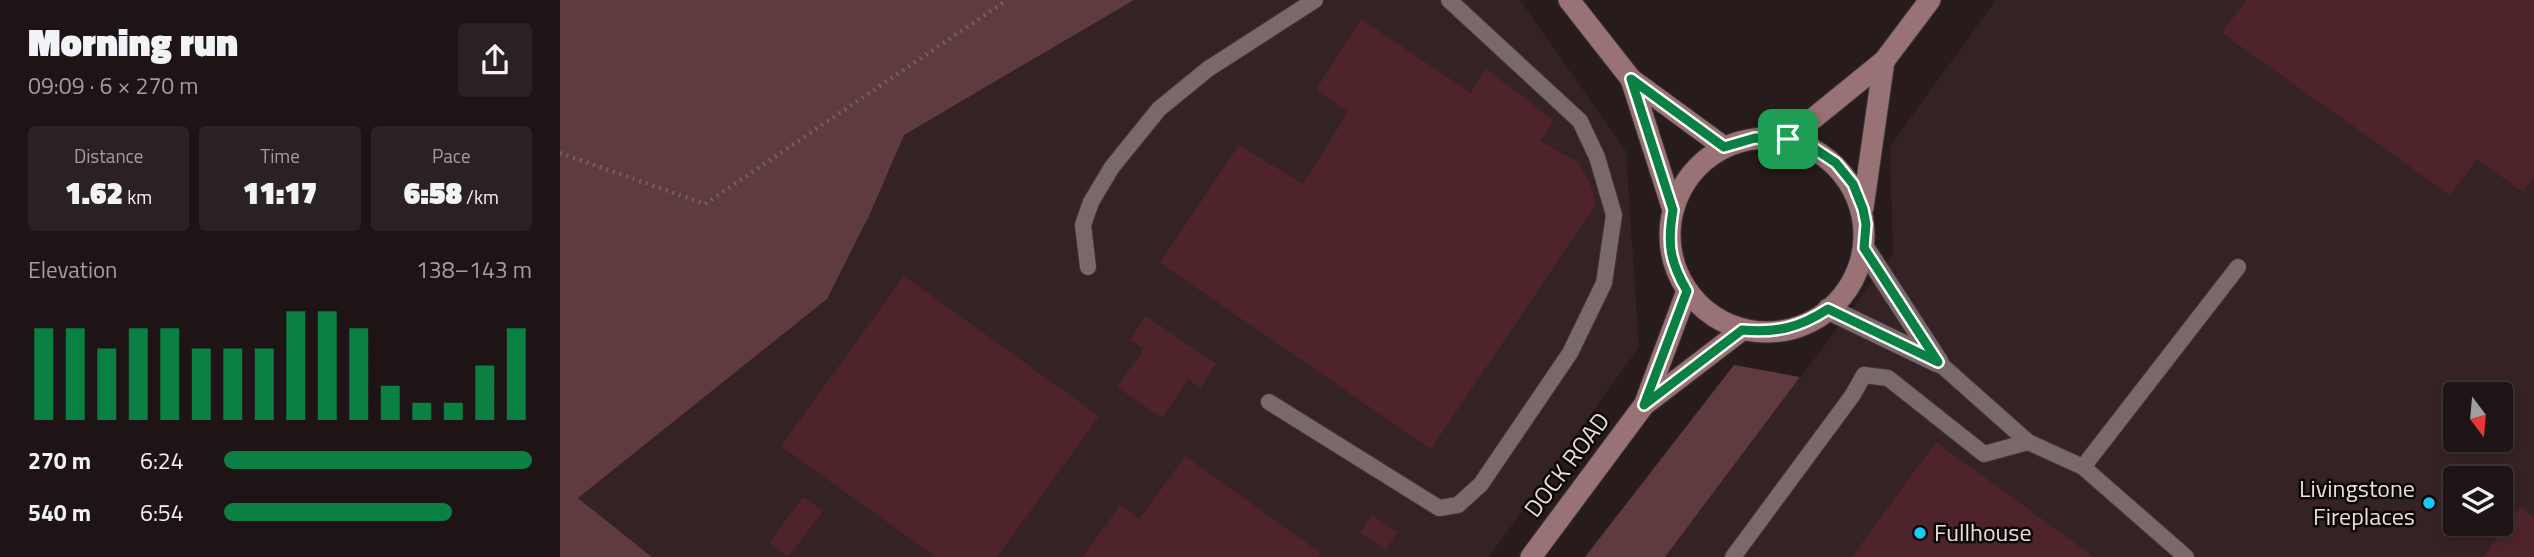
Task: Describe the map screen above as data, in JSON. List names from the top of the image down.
{
  "streets": {
    "main road": ["DOCK ROAD"]
  },
  "places": ["Livingstone Fireplaces", "Fullhouse"],
  "north": "bottom",
  "page": {
    "heading": ["Morning run", "09:09 · 6 × 270 m"],
    "stats": [
      ["Distance", "1.62 km"],
      ["Time", "11:17"],
      ["Pace", "6:58 /km"]
    ],
    "chart": ["Elevation", "138–143 m"],
    "list": [
      {
        "name": "270 m",
        "note": "6:24"
      },
      {
        "name": "540 m",
        "note": "6:54"
      }
    ]
  }
}
